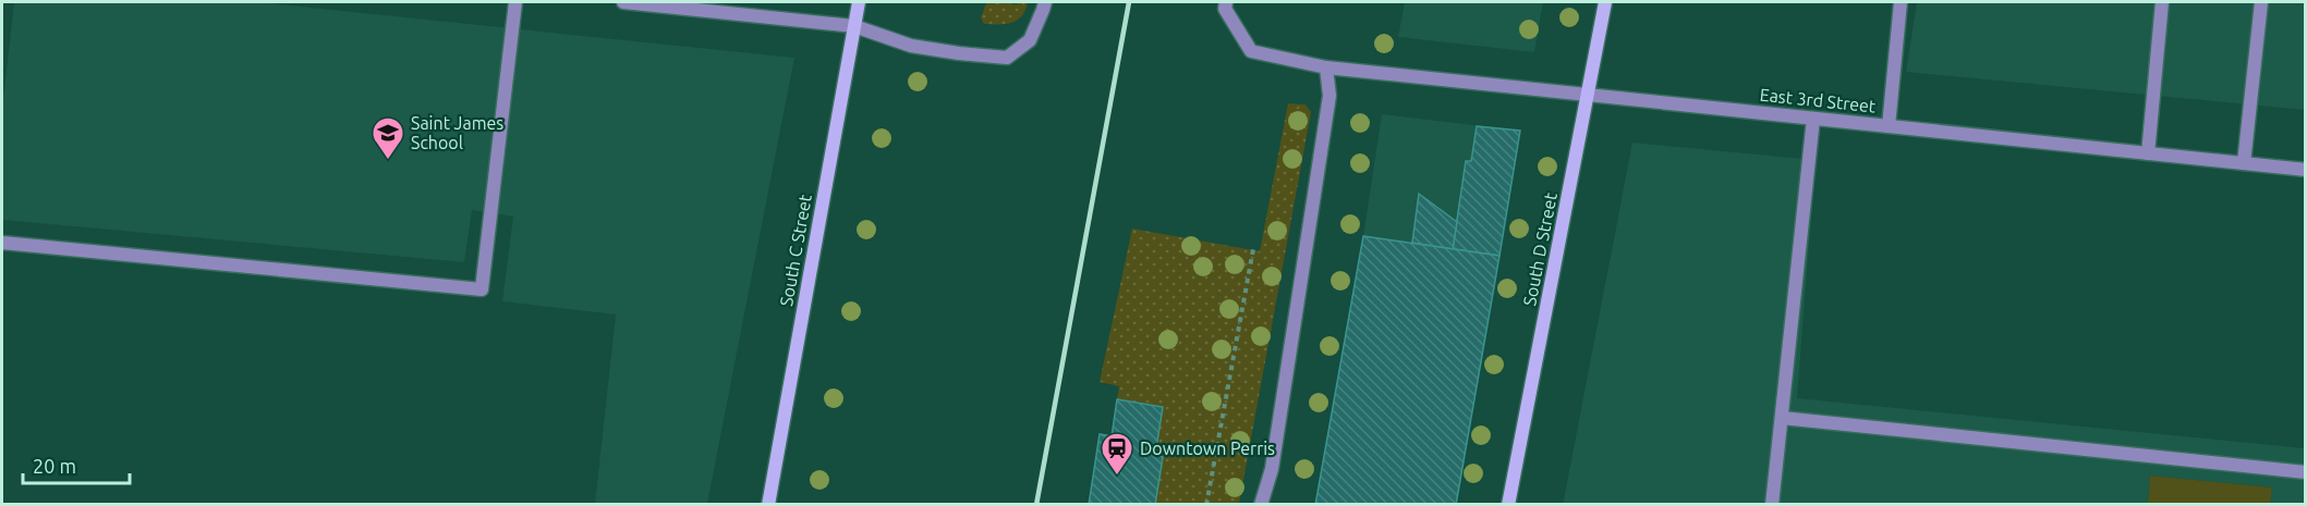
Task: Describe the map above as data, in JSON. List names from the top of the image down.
{
  "streets": {
    "street": ["East 3rd Street", "South D Street", "South C Street"]
  },
  "crossings": [
    ["East 3rd Street", "South D Street"]
  ],
  "places": {
    "school or university": ["Saint James School"],
    "station": ["Downtown Perris"]
  },
  "scale_bar": "20 m"
}
